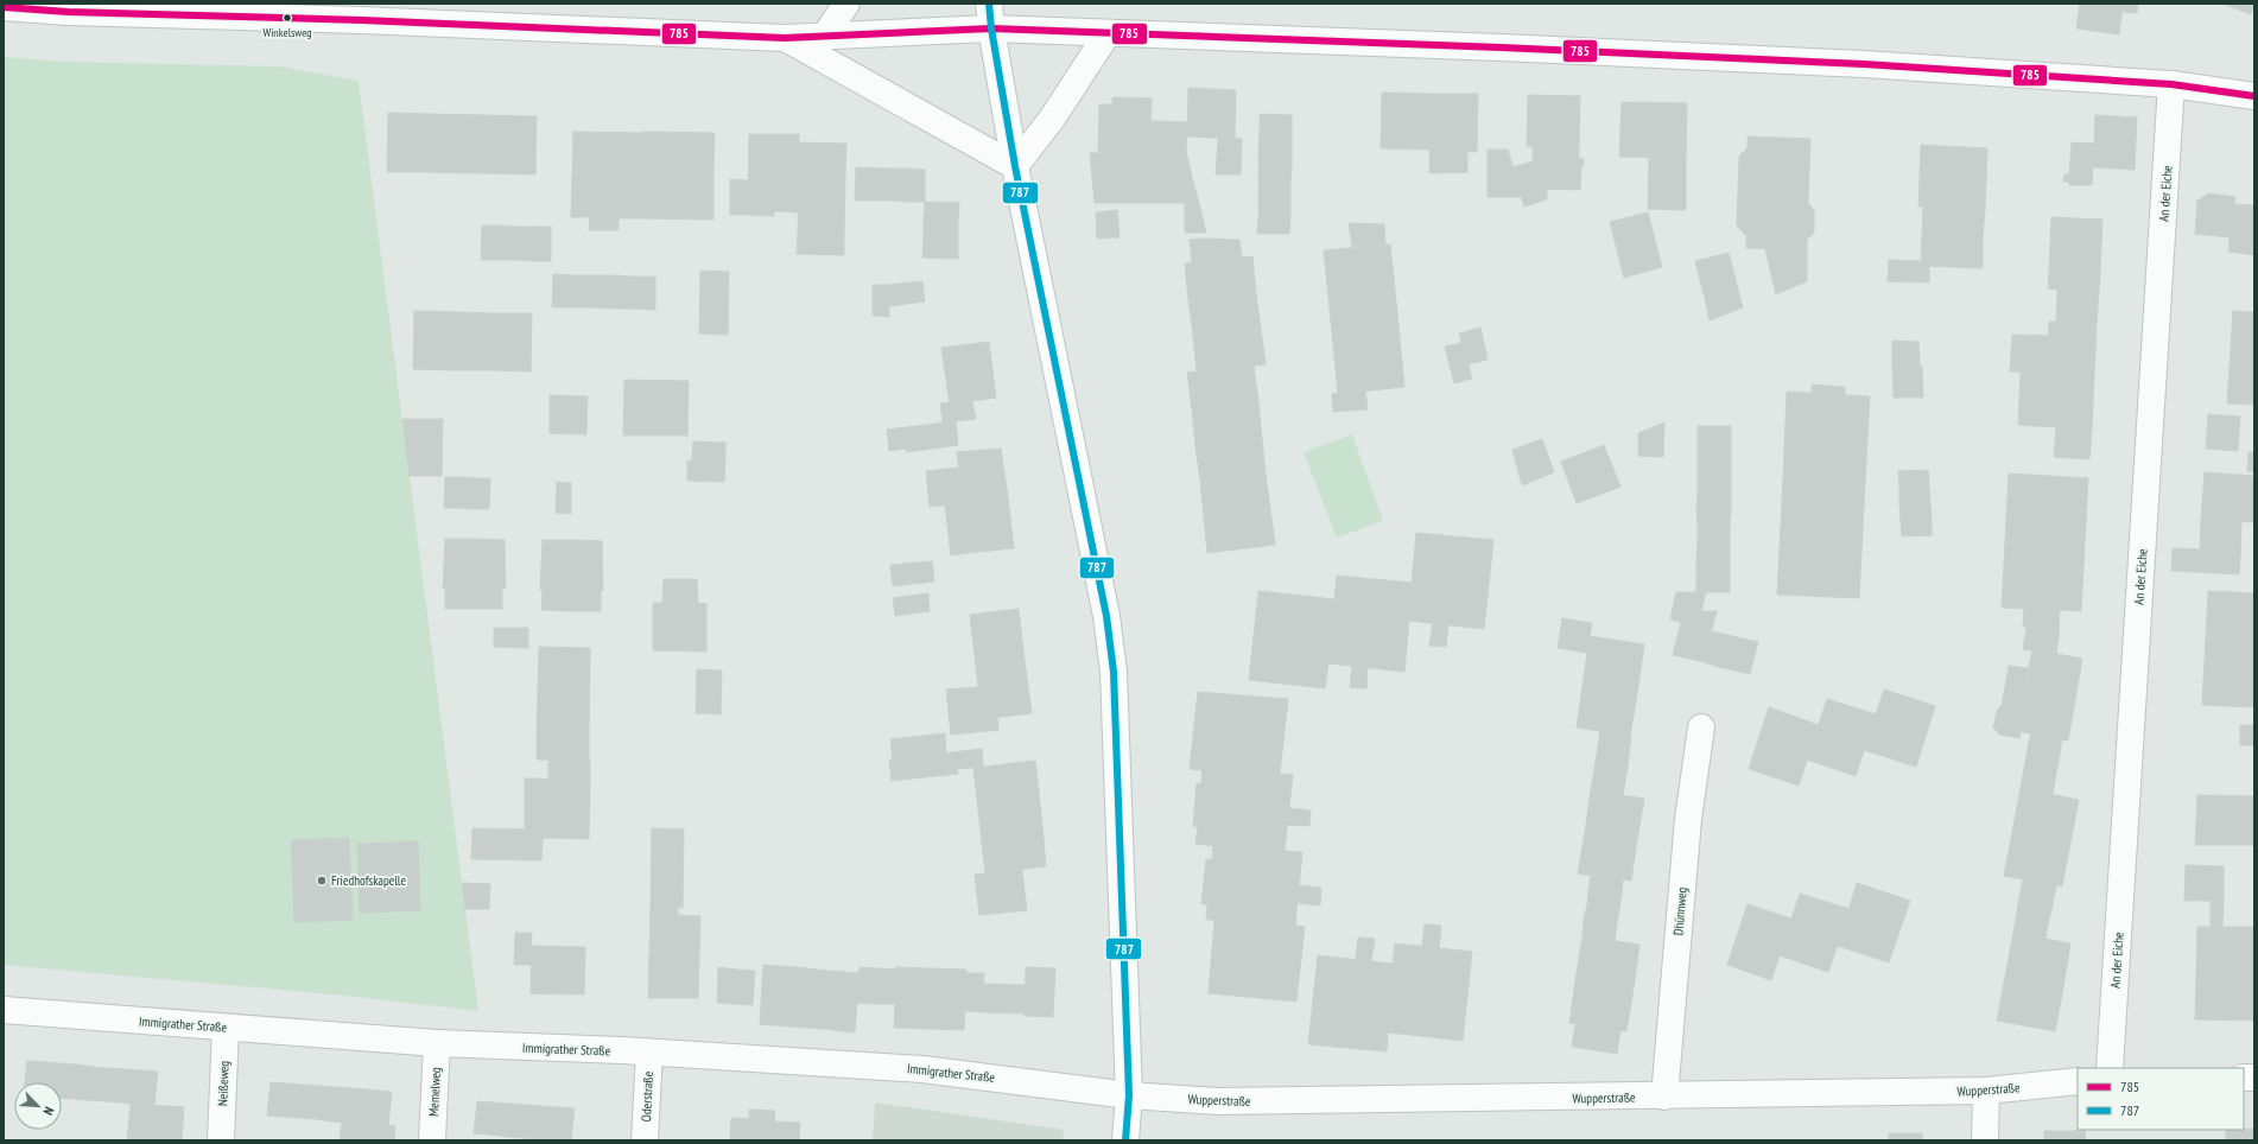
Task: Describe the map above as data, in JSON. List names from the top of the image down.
{
  "streets": {
    "street": [
      "An der Eiche",
      "Dhünnweg",
      "Immigrather Straße",
      "Neißeweg",
      "Wupperstraße",
      "Memelweg",
      "Oderstraße"
    ]
  },
  "crossings": [
    ["Dhünnweg", "Wupperstraße"],
    ["Immigrather Straße", "Neißeweg"],
    ["Immigrather Straße", "Wupperstraße"],
    ["Immigrather Straße", "Memelweg"],
    ["Immigrather Straße", "Oderstraße"]
  ],
  "places": ["Winkelsweg", "Friedhofskapelle"],
  "lines": ["transit line 787", "transit line 785"],
  "legend": ["785", "787"],
  "north": "bottom right"
}
